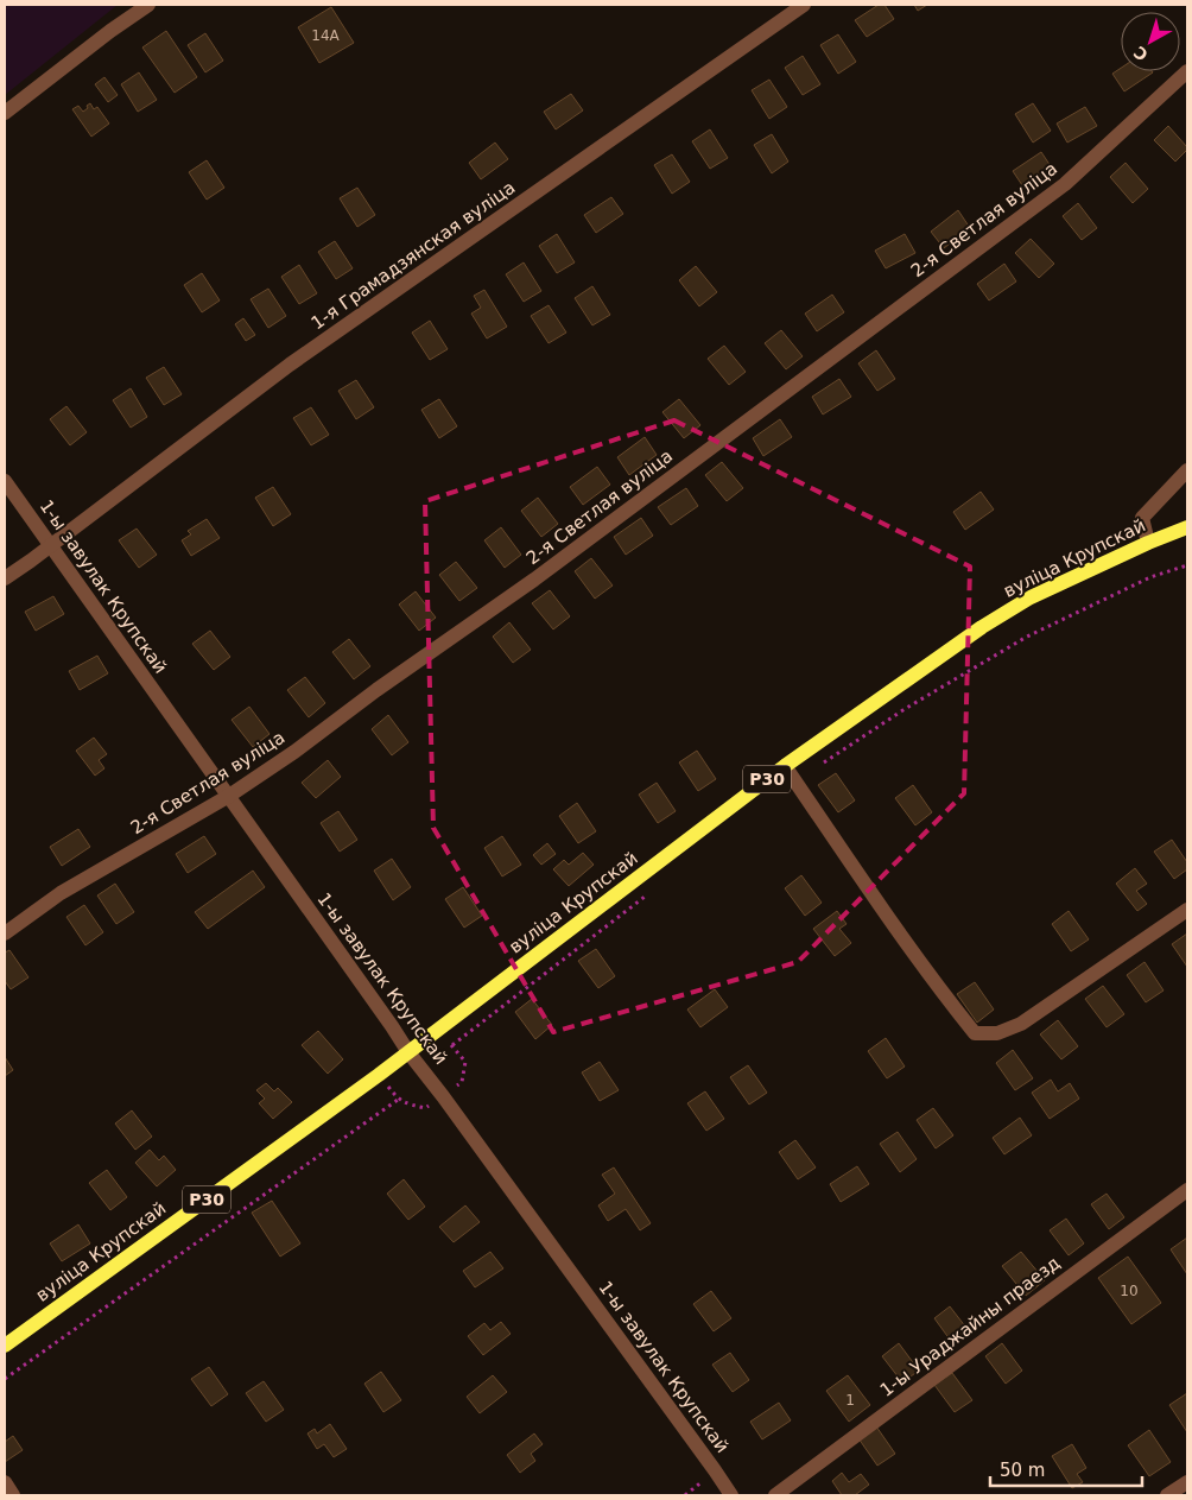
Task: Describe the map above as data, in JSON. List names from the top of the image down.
{
  "streets": {
    "main road": ["вуліца Крупскай", "Р30"],
    "street": [
      "2-я Светлая вуліца",
      "1-я Грамадзянская вуліца",
      "1-ы завулак Крупскай",
      "1-ы Ураджайны праезд"
    ]
  },
  "crossings": [
    ["2-я Светлая вуліца", "1-ы завулак Крупскай"],
    ["1-я Грамадзянская вуліца", "1-ы завулак Крупскай"],
    ["вуліца Крупскай", "1-ы завулак Крупскай"]
  ],
  "house_numbers": ["14А", "10", "1"],
  "scale_bar": "50 m",
  "north": "bottom left"
}
